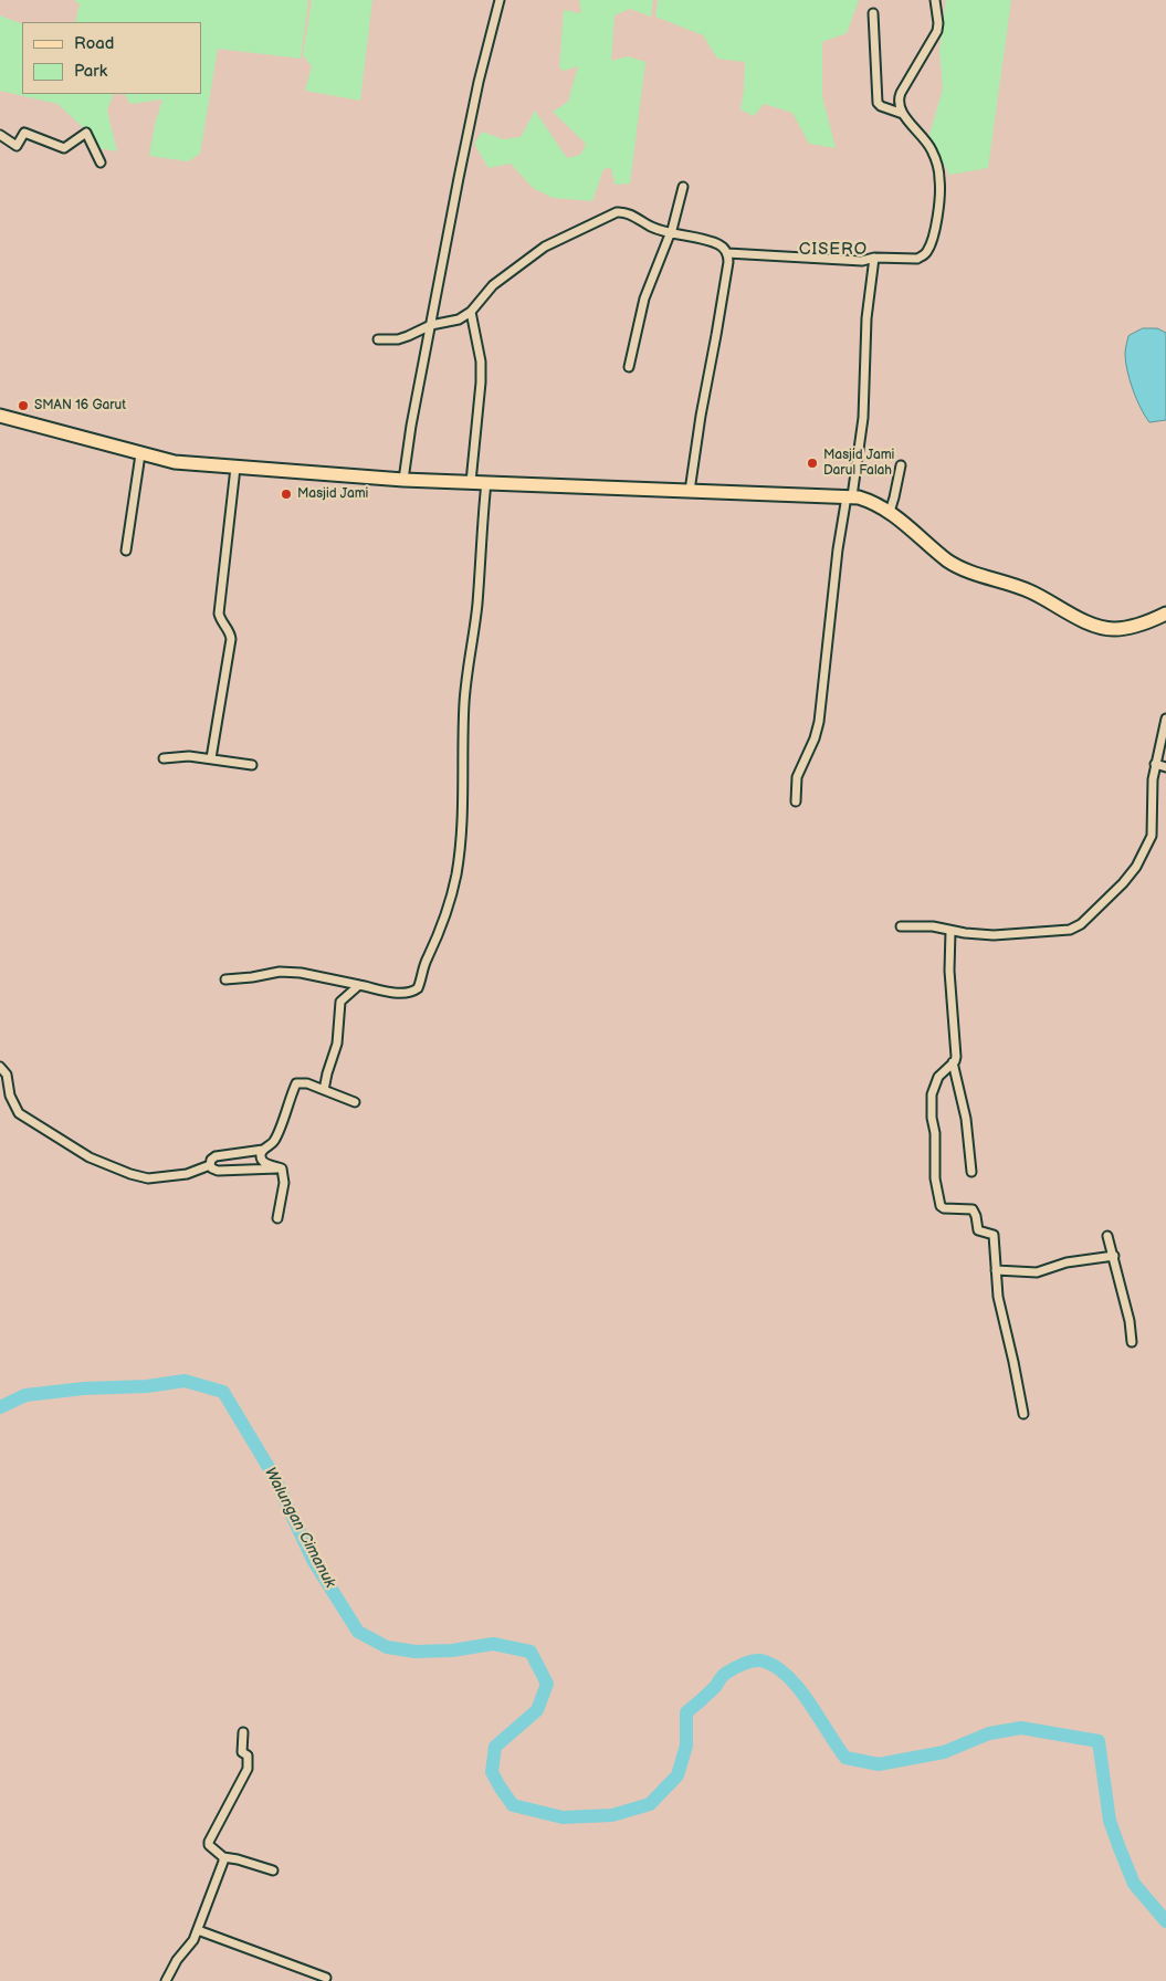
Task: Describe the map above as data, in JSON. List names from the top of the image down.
{
  "districts": ["CISERO"],
  "water": ["Walungan Cimanuk"],
  "places": ["SMAN 16 Garut", "Masjid Jami Darul Falah", "Masjid Jami"],
  "legend": ["Road", "Park"]
}
